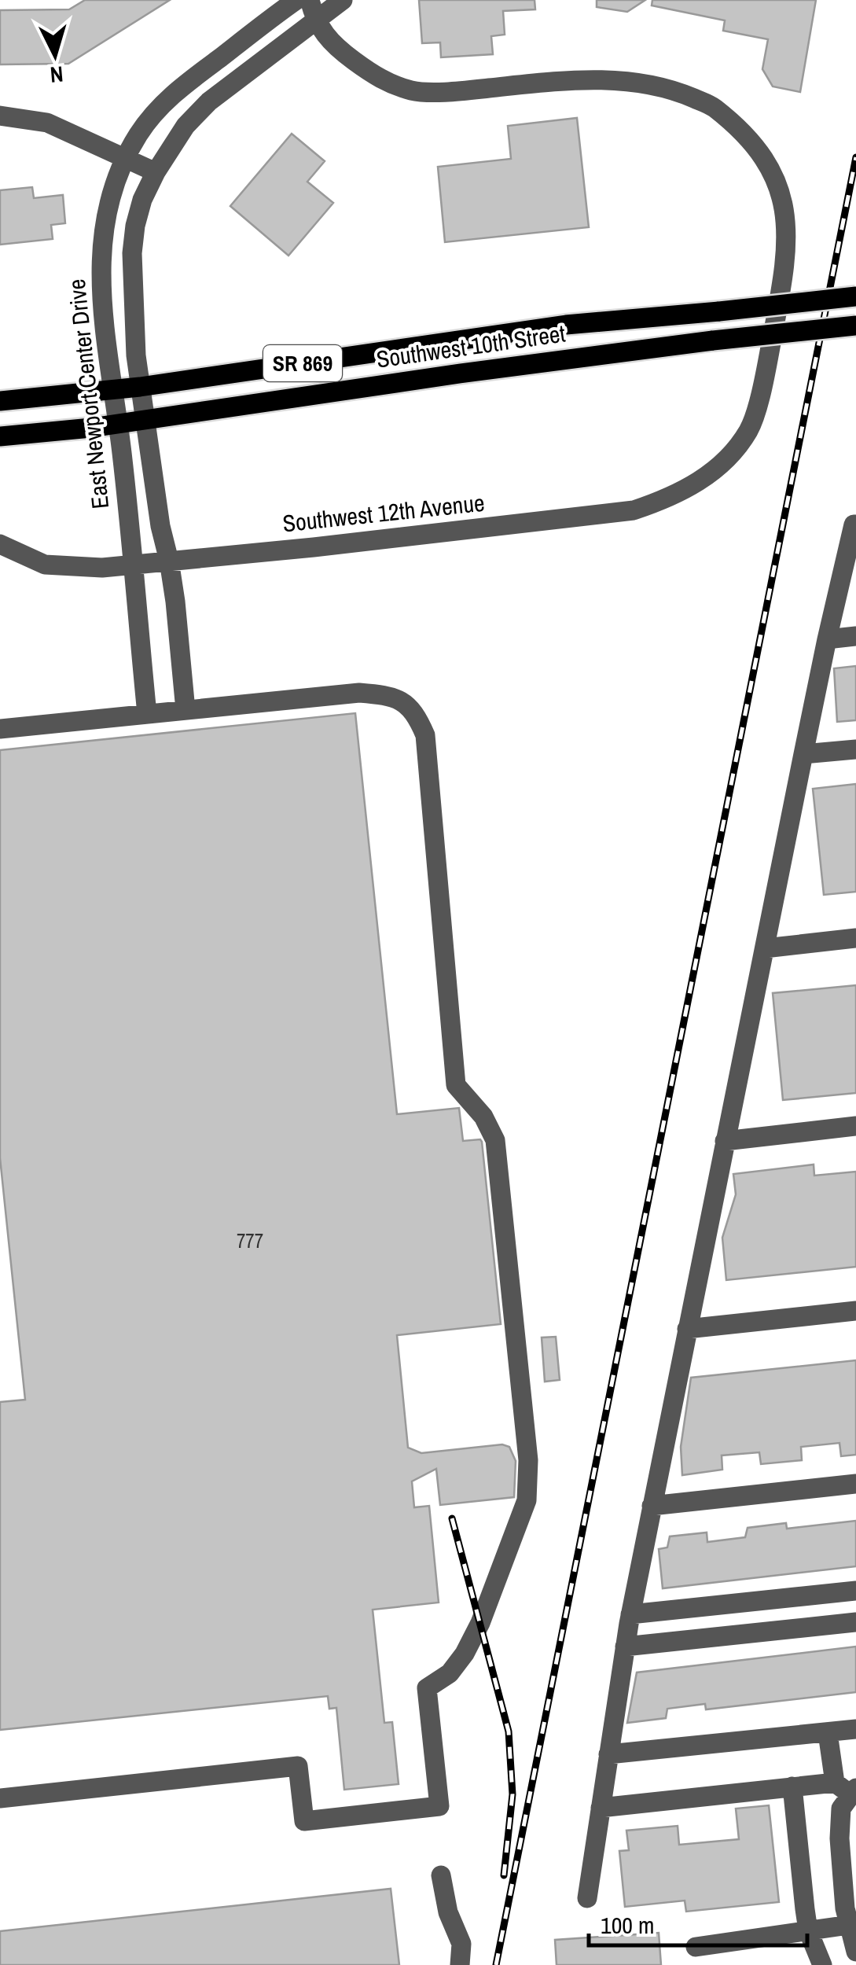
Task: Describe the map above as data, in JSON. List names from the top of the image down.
{
  "streets": {
    "main road": ["Southwest 10th Street", "SR 869"],
    "street": ["East Newport Center Drive", "Southwest 12th Avenue"]
  },
  "crossings": [
    ["Southwest 10th Street", "East Newport Center Drive"],
    ["East Newport Center Drive", "Southwest 12th Avenue"]
  ],
  "house_numbers": ["777"],
  "scale_bar": "100 m",
  "north": "bottom"
}
